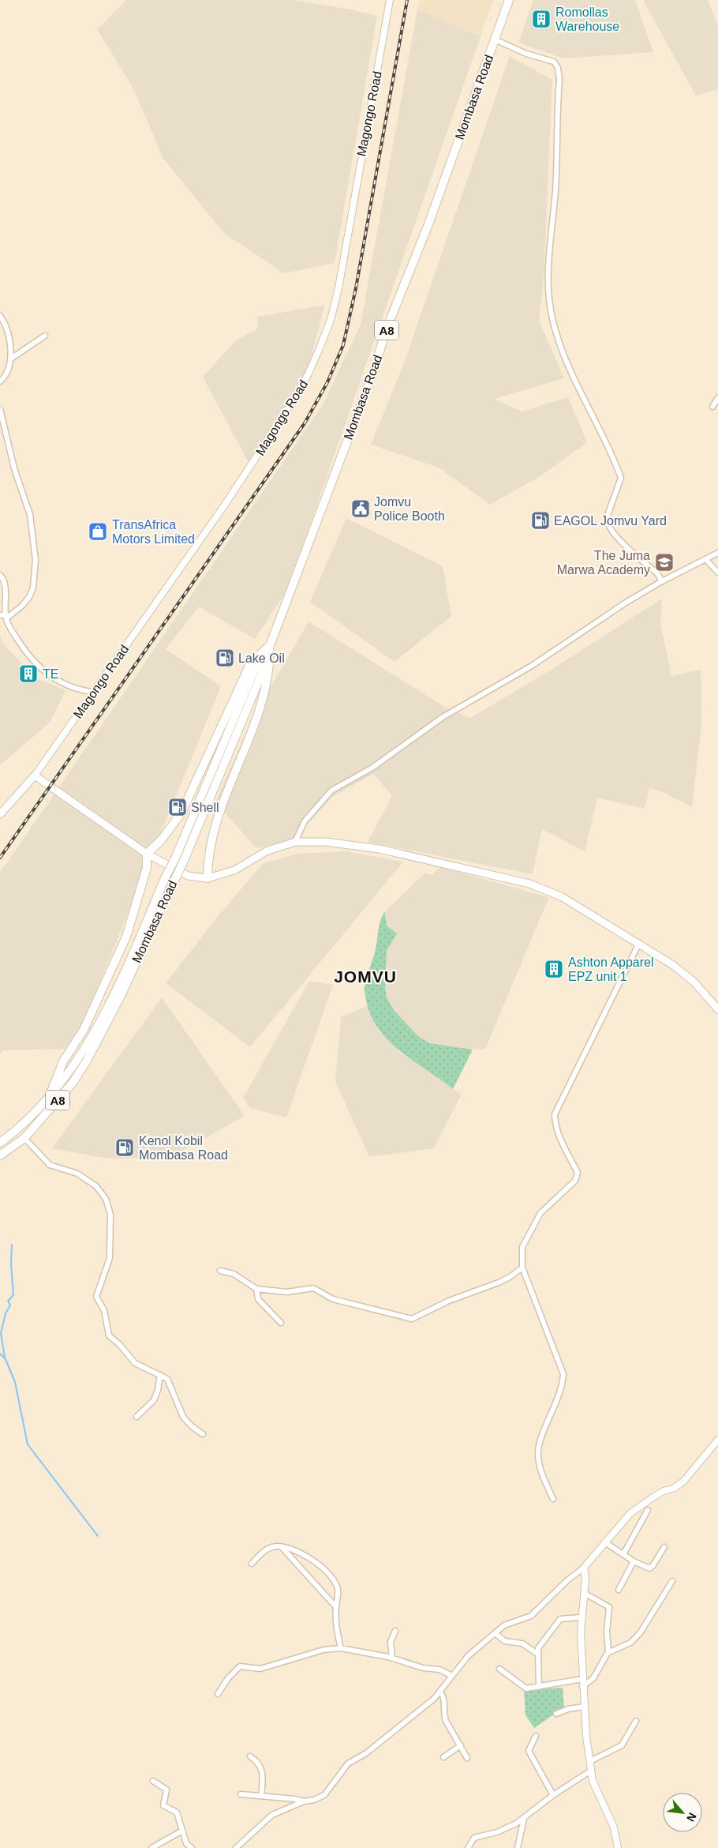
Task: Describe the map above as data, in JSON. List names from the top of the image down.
{
  "streets": {
    "highway": ["Mombasa Road", "A8"],
    "main road": ["Magongo Road"]
  },
  "districts": ["JOMVU"],
  "places": {
    "building": ["Romollas Warehouse", "TE", "Ashton Apparel EPZ unit 1"],
    "public building": ["Jomvu Police Booth"],
    "fuel station": [
      "EAGOL Jomvu Yard",
      "Lake Oil",
      "Shell",
      "Kenol Kobil Mombasa Road"
    ],
    "shop": ["TransAfrica Motors Limited"],
    "school or university": ["The Juma Marwa Academy"]
  },
  "north": "bottom right"
}
